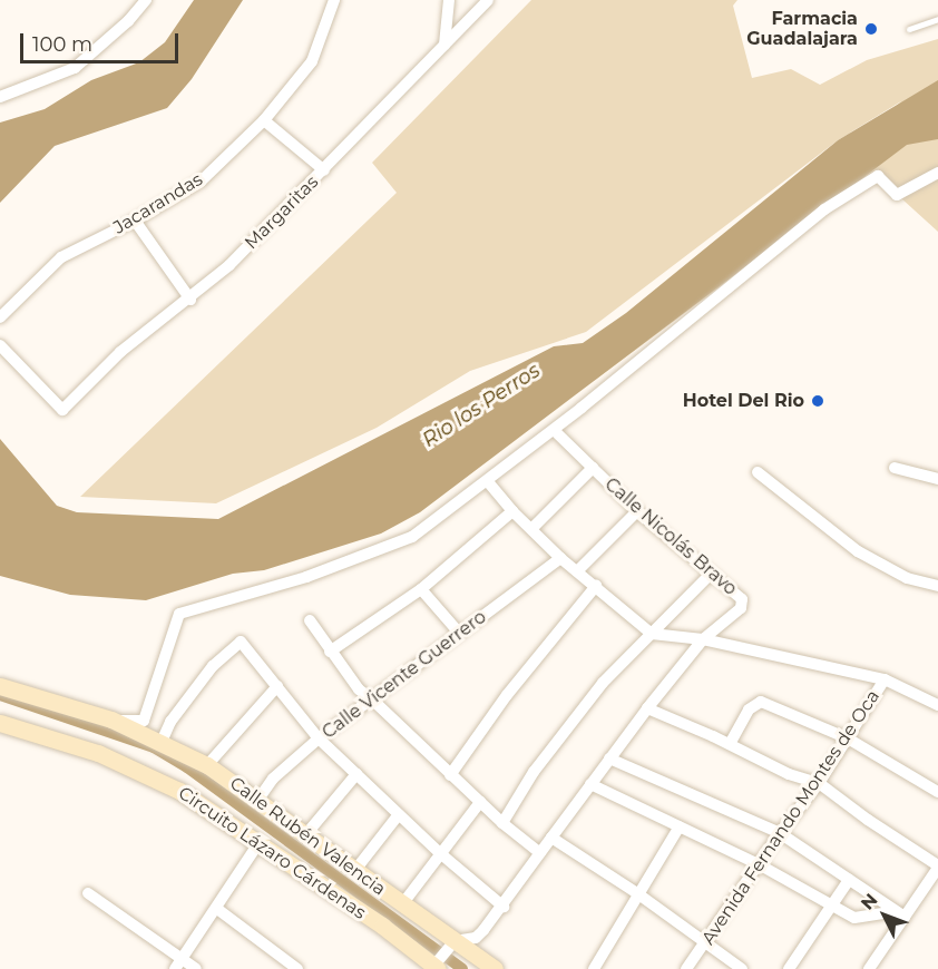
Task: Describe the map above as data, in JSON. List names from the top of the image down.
{
  "streets": {
    "street": [
      "Jacarandas",
      "Margaritas",
      "Calle Nicolás Bravo",
      "Calle Vicente Guerrero",
      "Avenida Fernando Montes de Oca",
      "Calle Rubén Valencia",
      "Circuito Lázaro Cárdenas"
    ]
  },
  "crossings": [
    ["Calle Vicente Guerrero", "Calle Rubén Valencia"]
  ],
  "water": ["Rio los Perros"],
  "places": ["Farmacia Guadalajara", "Hotel Del Rio"],
  "scale_bar": "100 m",
  "north": "top left"
}
